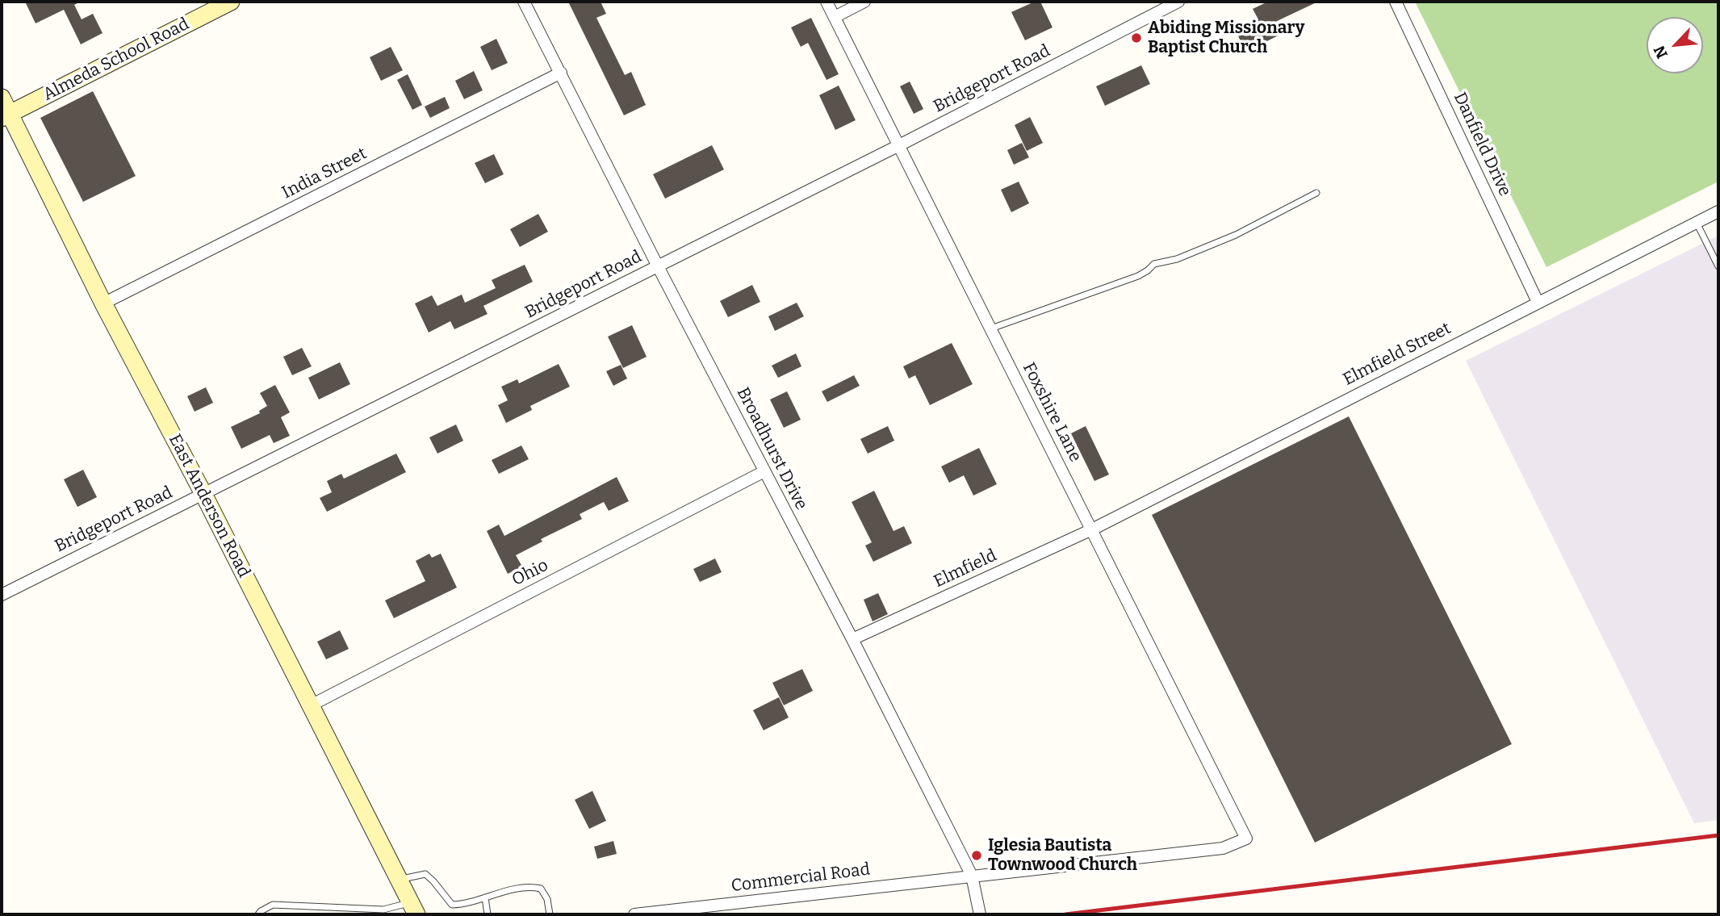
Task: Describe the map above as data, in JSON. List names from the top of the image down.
{
  "streets": {
    "street": [
      "Almeda School Road",
      "Bridgeport Road",
      "Danfield Drive",
      "India Street",
      "Elmfield Street",
      "Foxshire Lane",
      "Broadhurst Drive",
      "East Anderson Road",
      "Elmfield",
      "Ohio",
      "Commercial Road"
    ]
  },
  "crossings": [
    ["Almeda School Road", "East Anderson Road"],
    ["Bridgeport Road", "Foxshire Lane"],
    ["Bridgeport Road", "Broadhurst Drive"],
    ["Bridgeport Road", "East Anderson Road"],
    ["Danfield Drive", "Elmfield Street"],
    ["India Street", "Broadhurst Drive"],
    ["India Street", "East Anderson Road"],
    ["Elmfield Street", "Foxshire Lane"],
    ["Elmfield Street", "Elmfield"],
    ["Foxshire Lane", "Elmfield"],
    ["Foxshire Lane", "Commercial Road"],
    ["Broadhurst Drive", "Elmfield"],
    ["Broadhurst Drive", "Ohio"],
    ["Broadhurst Drive", "Commercial Road"],
    ["East Anderson Road", "Ohio"]
  ],
  "places": ["Abiding Missionary Baptist Church", "Iglesia Bautista Townwood Church"],
  "north": "bottom left"
}
